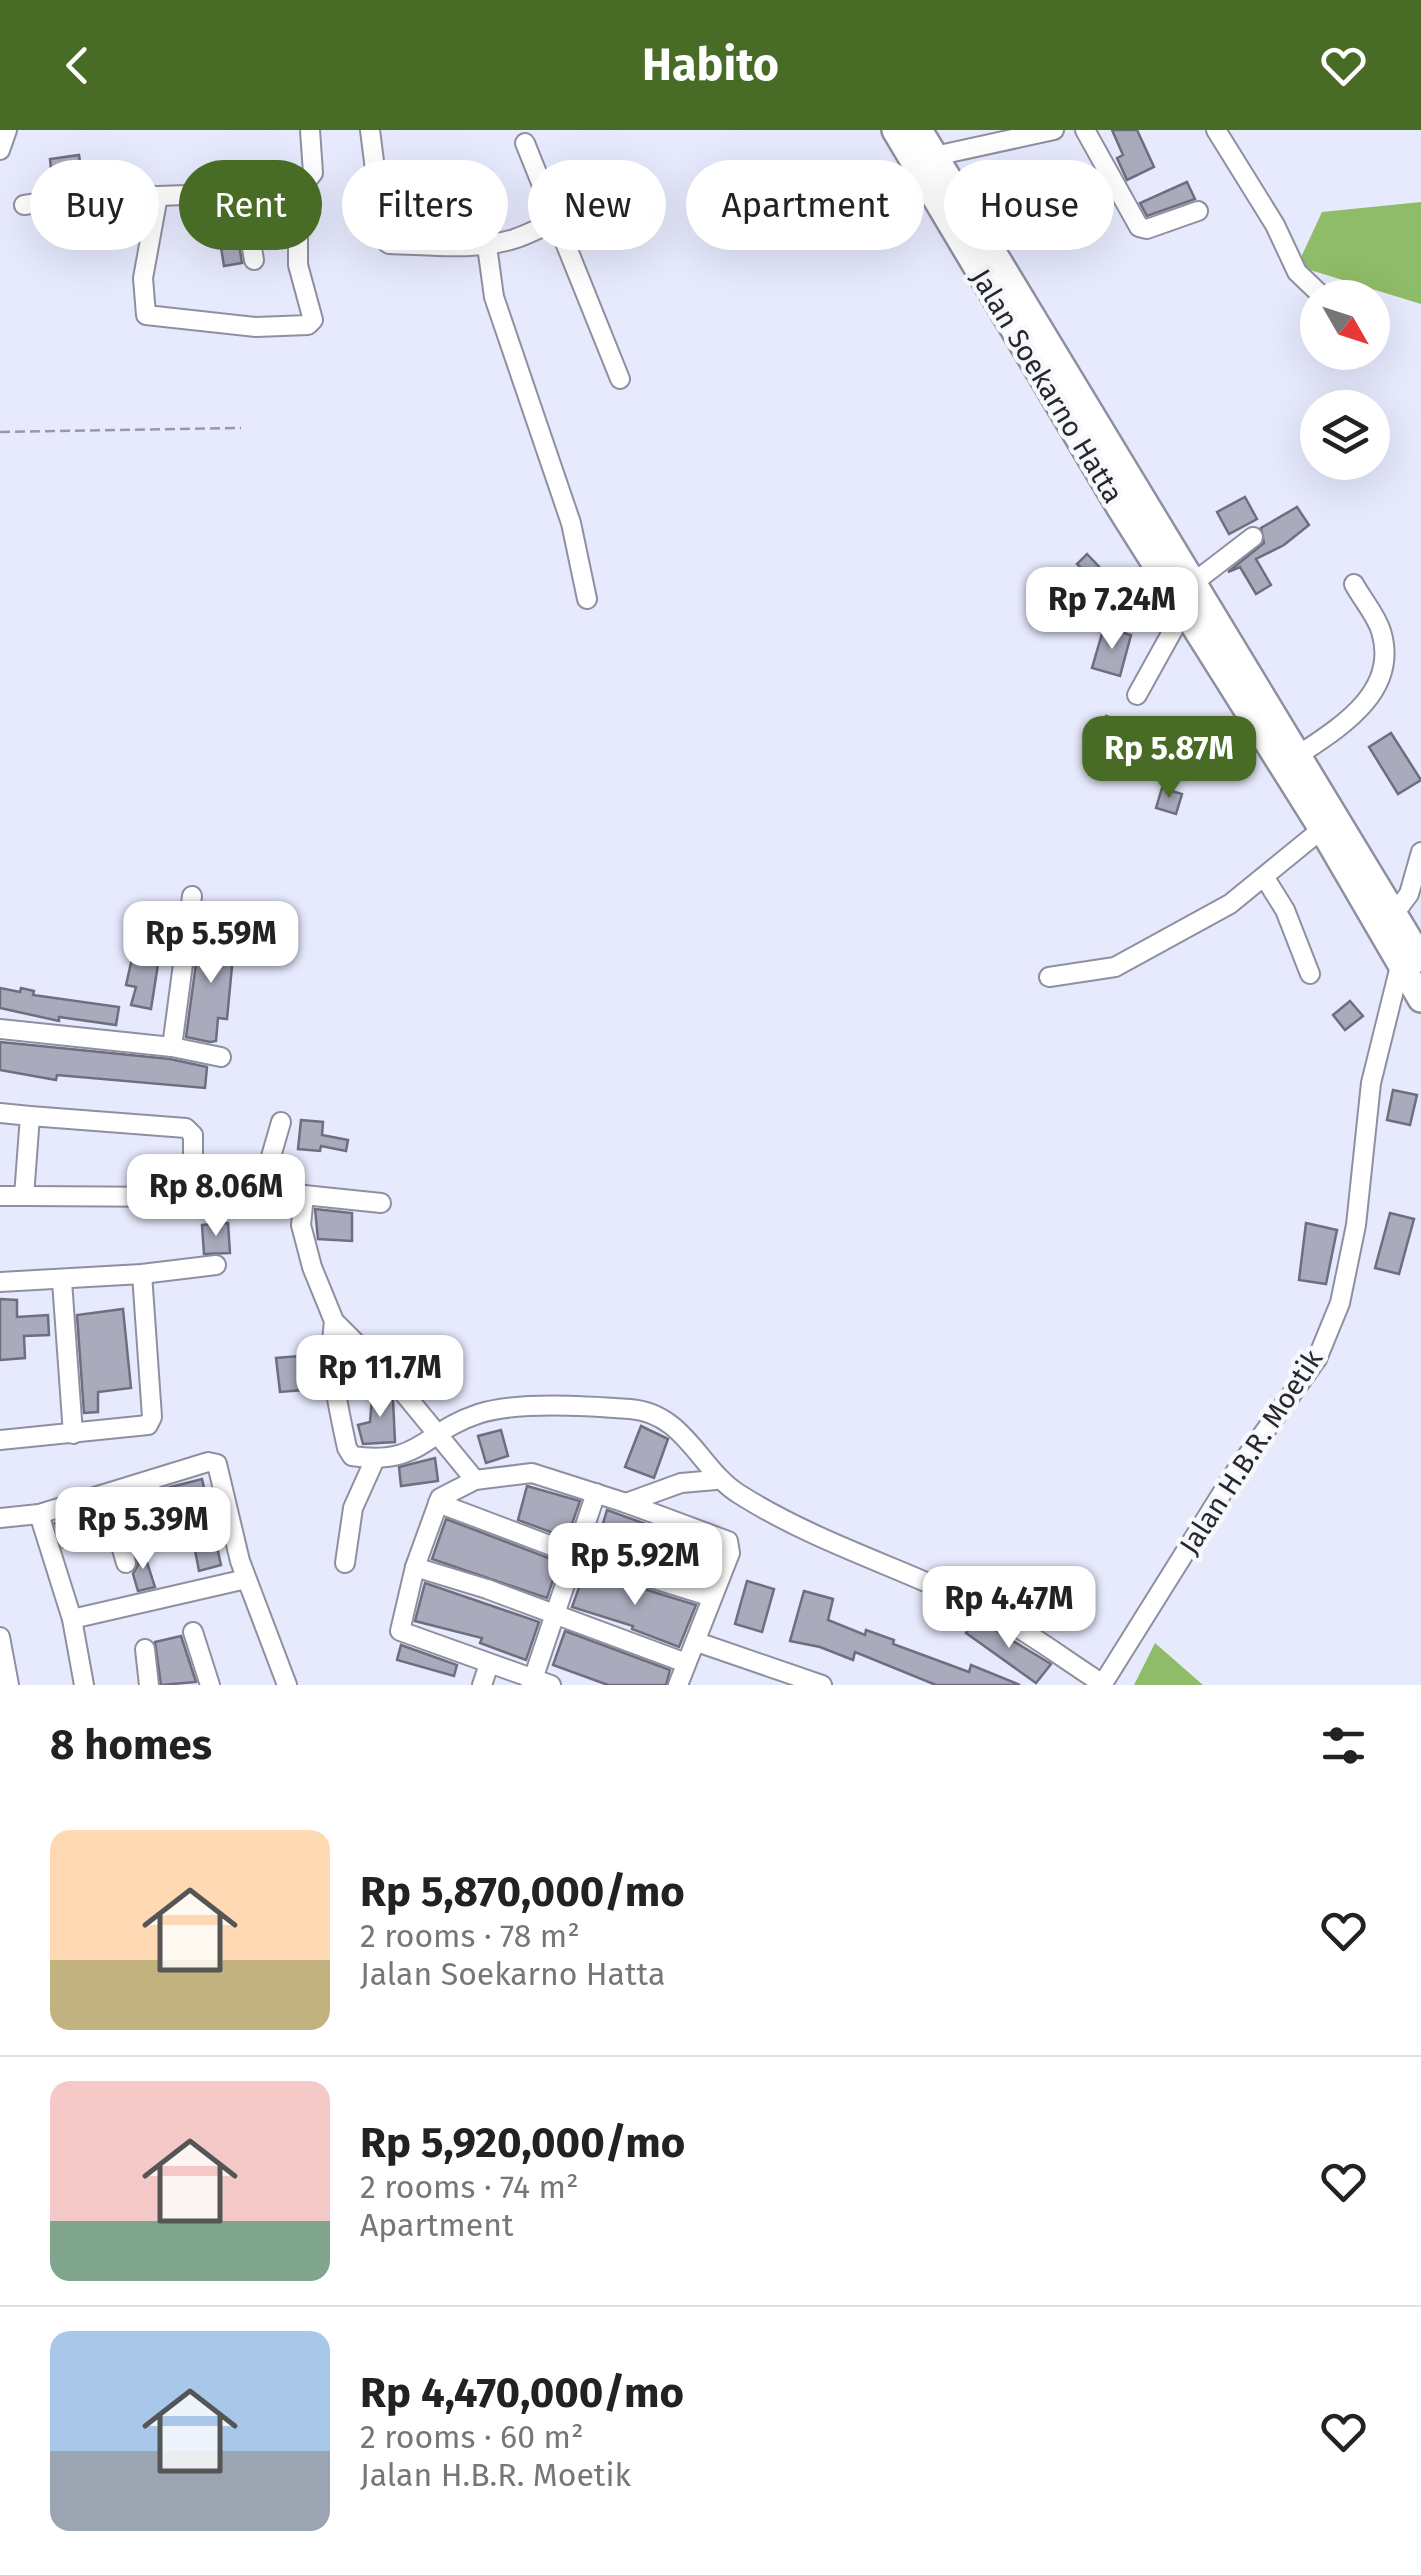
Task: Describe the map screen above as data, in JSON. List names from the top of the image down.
{
  "streets": {
    "highway": ["Jalan Soekarno Hatta"],
    "street": ["Jalan H.B.R. Moetik"]
  },
  "crossings": [
    ["Jalan Soekarno Hatta", "Jalan H.B.R. Moetik"]
  ],
  "north": "bottom right",
  "page": {
    "header": "Habito",
    "chip": [
      "Buy",
      "Rent",
      "Filters",
      "New",
      "Apartment",
      "House"
    ],
    "price": [
      "Rp 7.24M",
      "Rp 5.87M",
      "Rp 5.59M",
      "Rp 8.06M",
      "Rp 11.7M",
      "Rp 5.39M",
      "Rp 5.92M",
      "Rp 4.47M"
    ],
    "heading": "8 homes",
    "list": [
      {
        "name": "Rp 5,870,000/mo",
        "note": "2 rooms · 78 m² · Jalan Soekarno Hatta"
      },
      {
        "name": "Rp 5,920,000/mo",
        "note": "2 rooms · 74 m² · Apartment"
      },
      {
        "name": "Rp 4,470,000/mo",
        "note": "2 rooms · 60 m² · Jalan H.B.R. Moetik"
      }
    ]
  }
}
